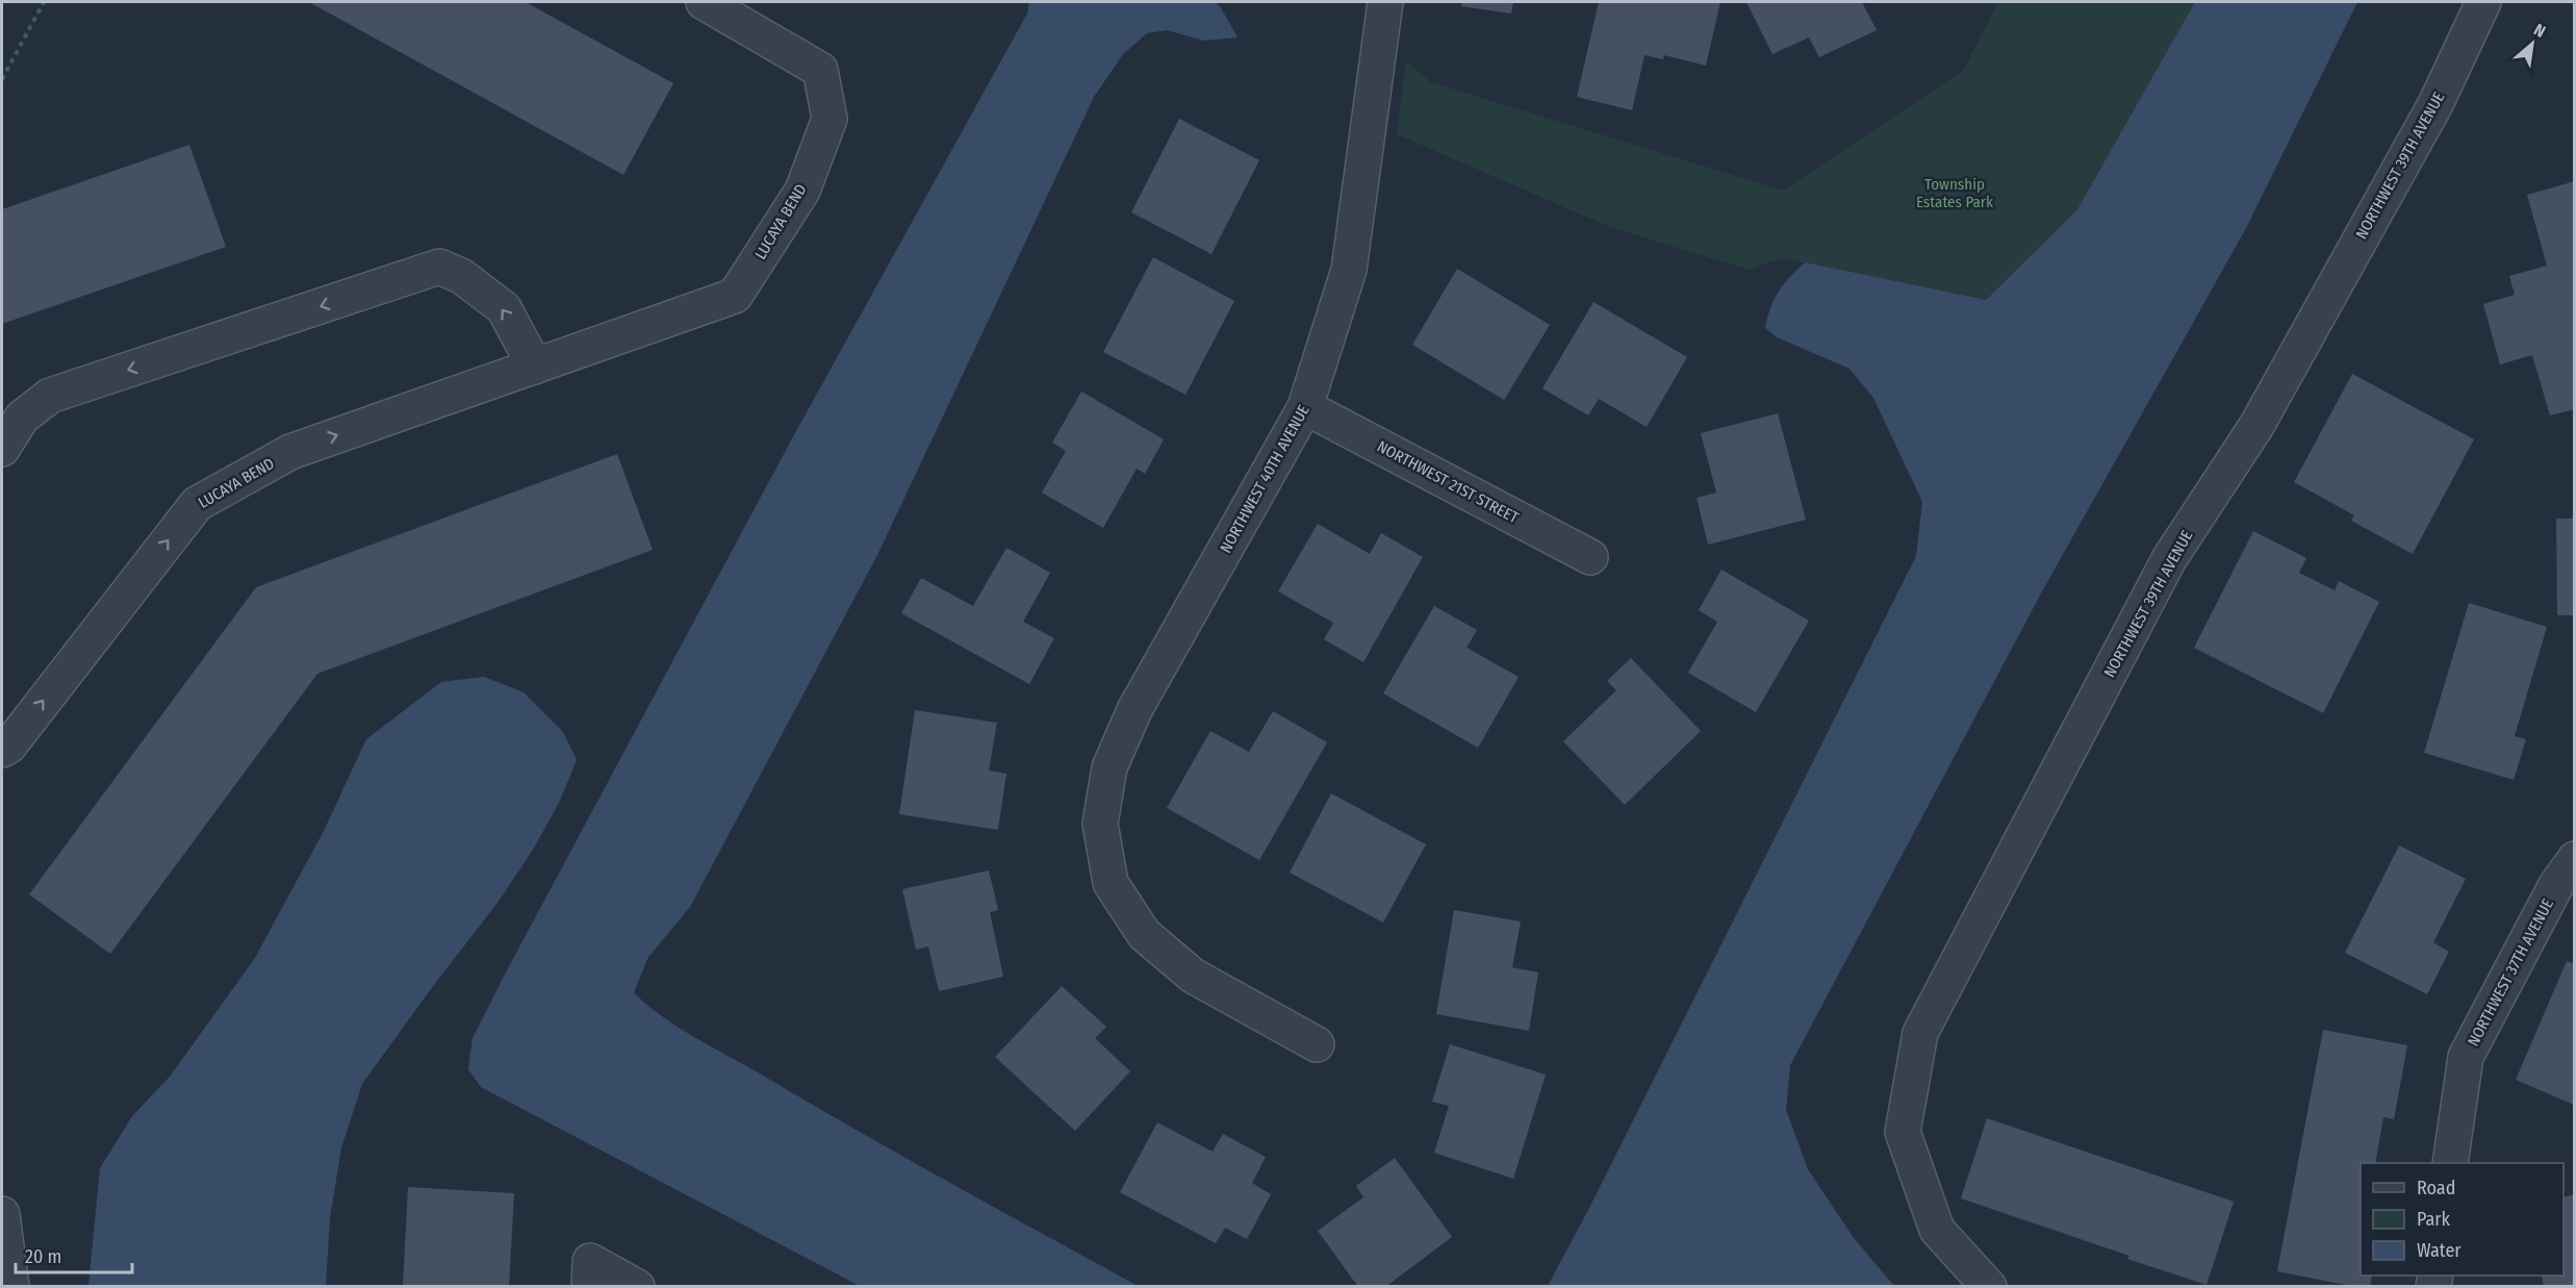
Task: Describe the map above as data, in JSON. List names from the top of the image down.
{
  "streets": {
    "street": [
      "NORTHWEST 39TH AVENUE",
      "LUCAYA BEND",
      "NORTHWEST 40TH AVENUE",
      "NORTHWEST 21ST STREET",
      "NORTHWEST 37TH AVENUE"
    ]
  },
  "crossings": [
    ["NORTHWEST 40TH AVENUE", "NORTHWEST 21ST STREET"]
  ],
  "one_way": ["LUCAYA BEND"],
  "parks": ["Township Estates Park"],
  "legend": ["Road", "Park", "Water"],
  "scale_bar": "20 m",
  "north": "top right"
}
